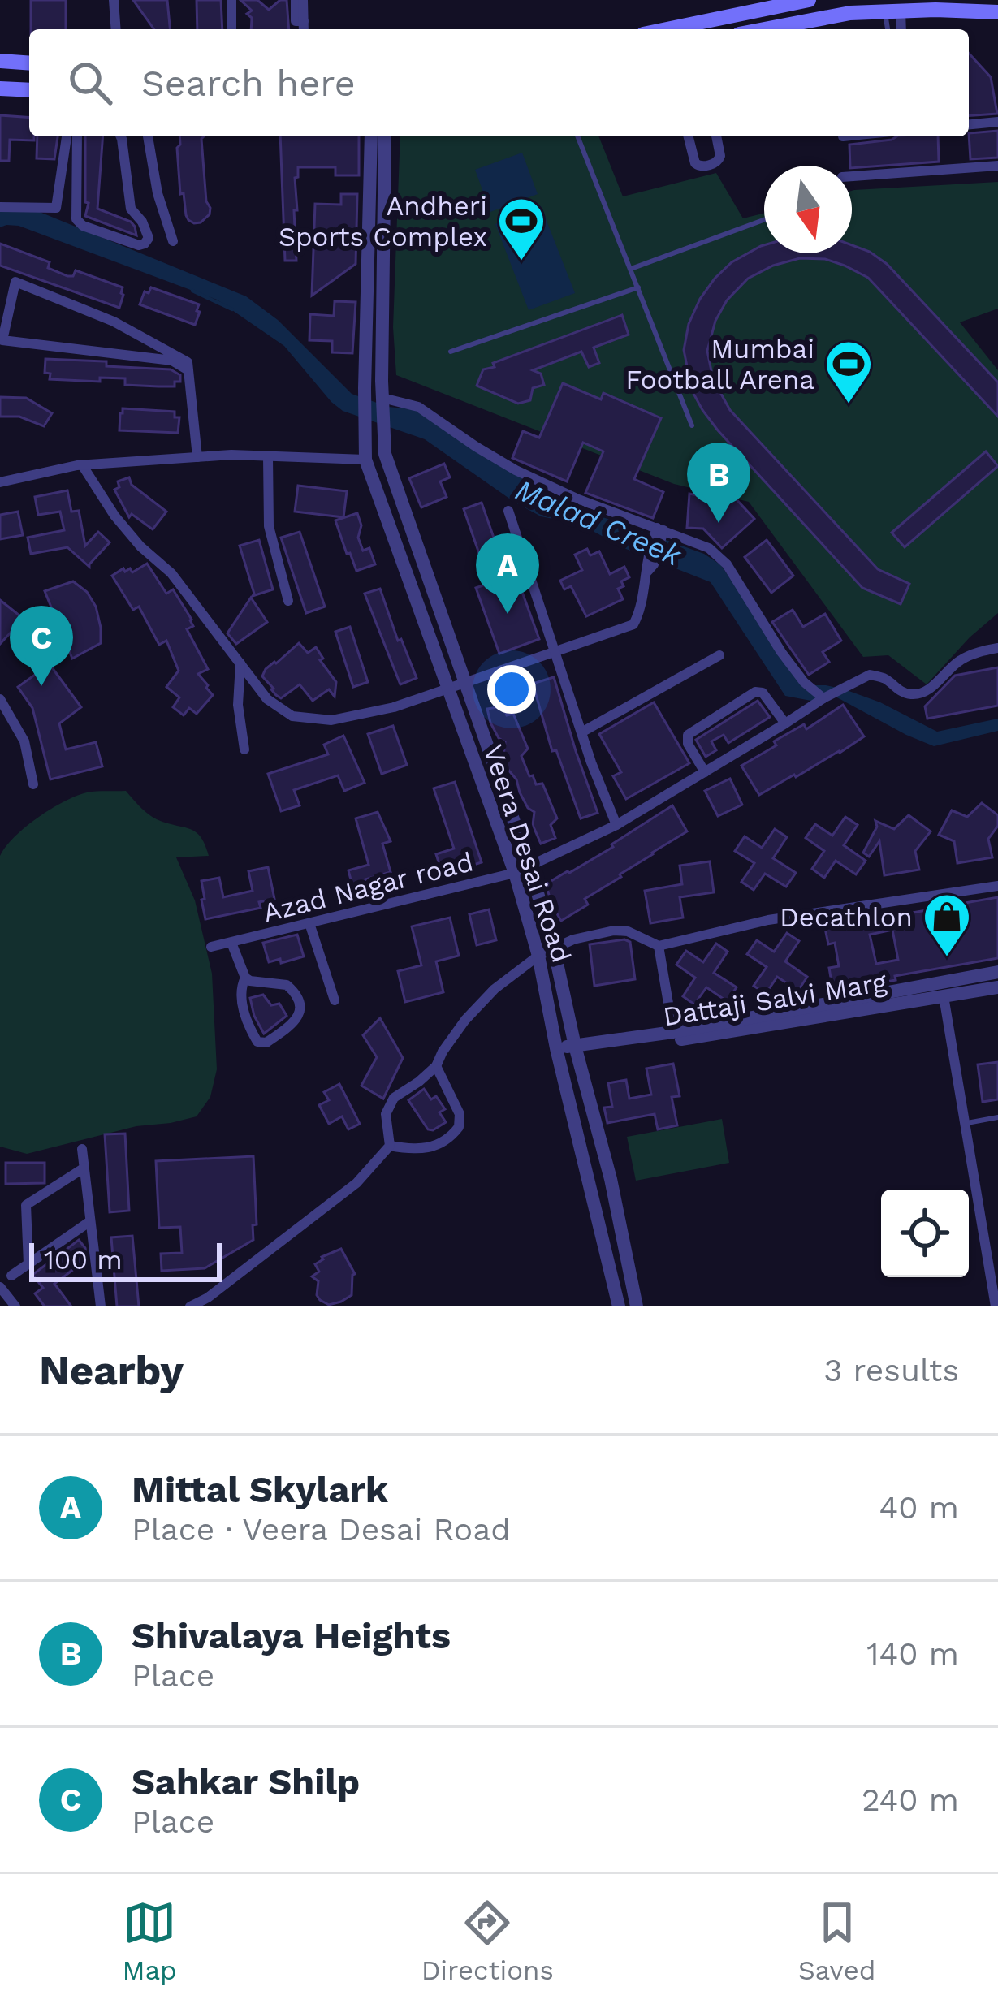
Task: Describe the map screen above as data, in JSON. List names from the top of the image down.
{
  "streets": {
    "street": ["Veera Desai Road", "Azad Nagar road", "Dattaji Salvi Marg"]
  },
  "crossings": [
    ["Veera Desai Road", "Azad Nagar road"],
    ["Veera Desai Road", "Dattaji Salvi Marg"]
  ],
  "water": ["Malad Creek"],
  "places": {
    "sports": ["Andheri Sports Complex", "Mumbai Football Arena"],
    "shop": ["Decathlon"]
  },
  "scale_bar": "100 m",
  "north": "bottom",
  "page": {
    "search": "Search here",
    "pins": ["B", "A", "C"],
    "scale": "100 m",
    "heading": ["Nearby", "3 results"],
    "list": [
      {
        "mark": "A",
        "name": "Mittal Skylark",
        "note": "Place · Veera Desai Road",
        "value": "40 m"
      },
      {
        "mark": "B",
        "name": "Shivalaya Heights",
        "note": "Place",
        "value": "140 m"
      },
      {
        "mark": "C",
        "name": "Sahkar Shilp",
        "note": "Place",
        "value": "240 m"
      }
    ],
    "nav": ["Map", "Directions", "Saved"]
  }
}
